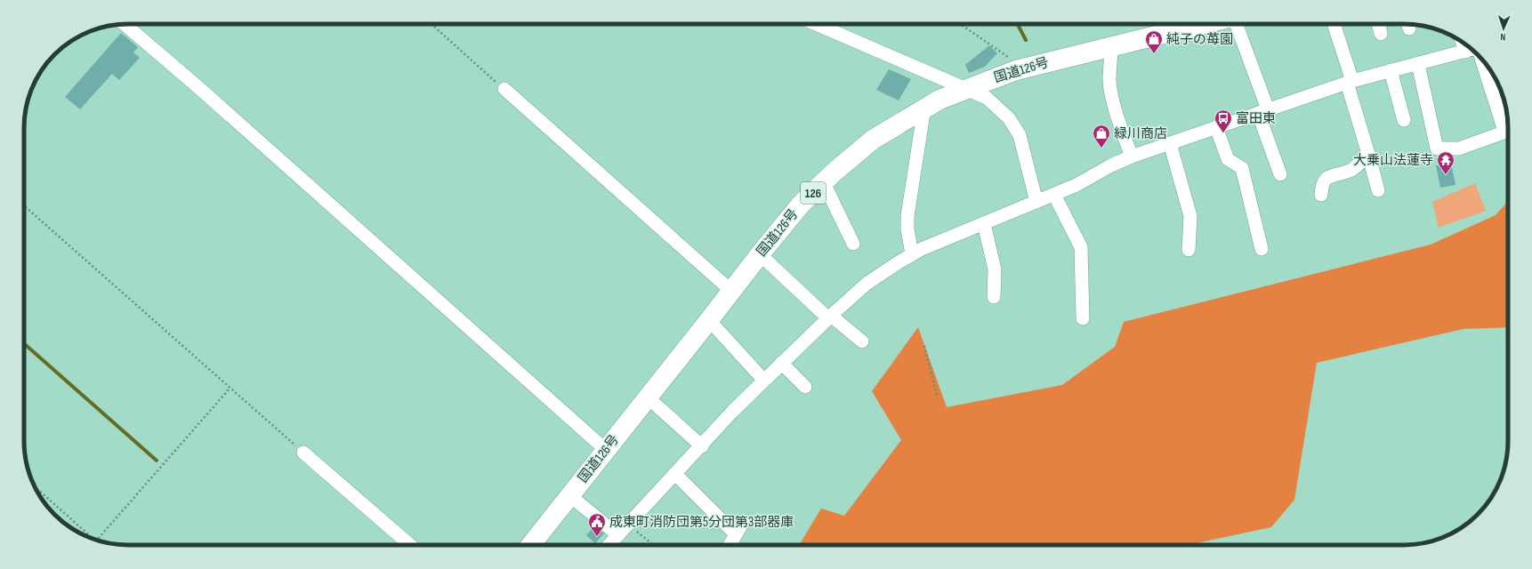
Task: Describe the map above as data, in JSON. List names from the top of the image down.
{
  "streets": {
    "highway": ["国道126号", "126"]
  },
  "places": {
    "shop": ["純子の苺園", "緑川商店"],
    "bus stop": ["富田東"],
    "temple": ["大乗山法蓮寺"],
    "public building": ["成東町消防団第5分団第3部器庫"]
  },
  "north": "bottom"
}
